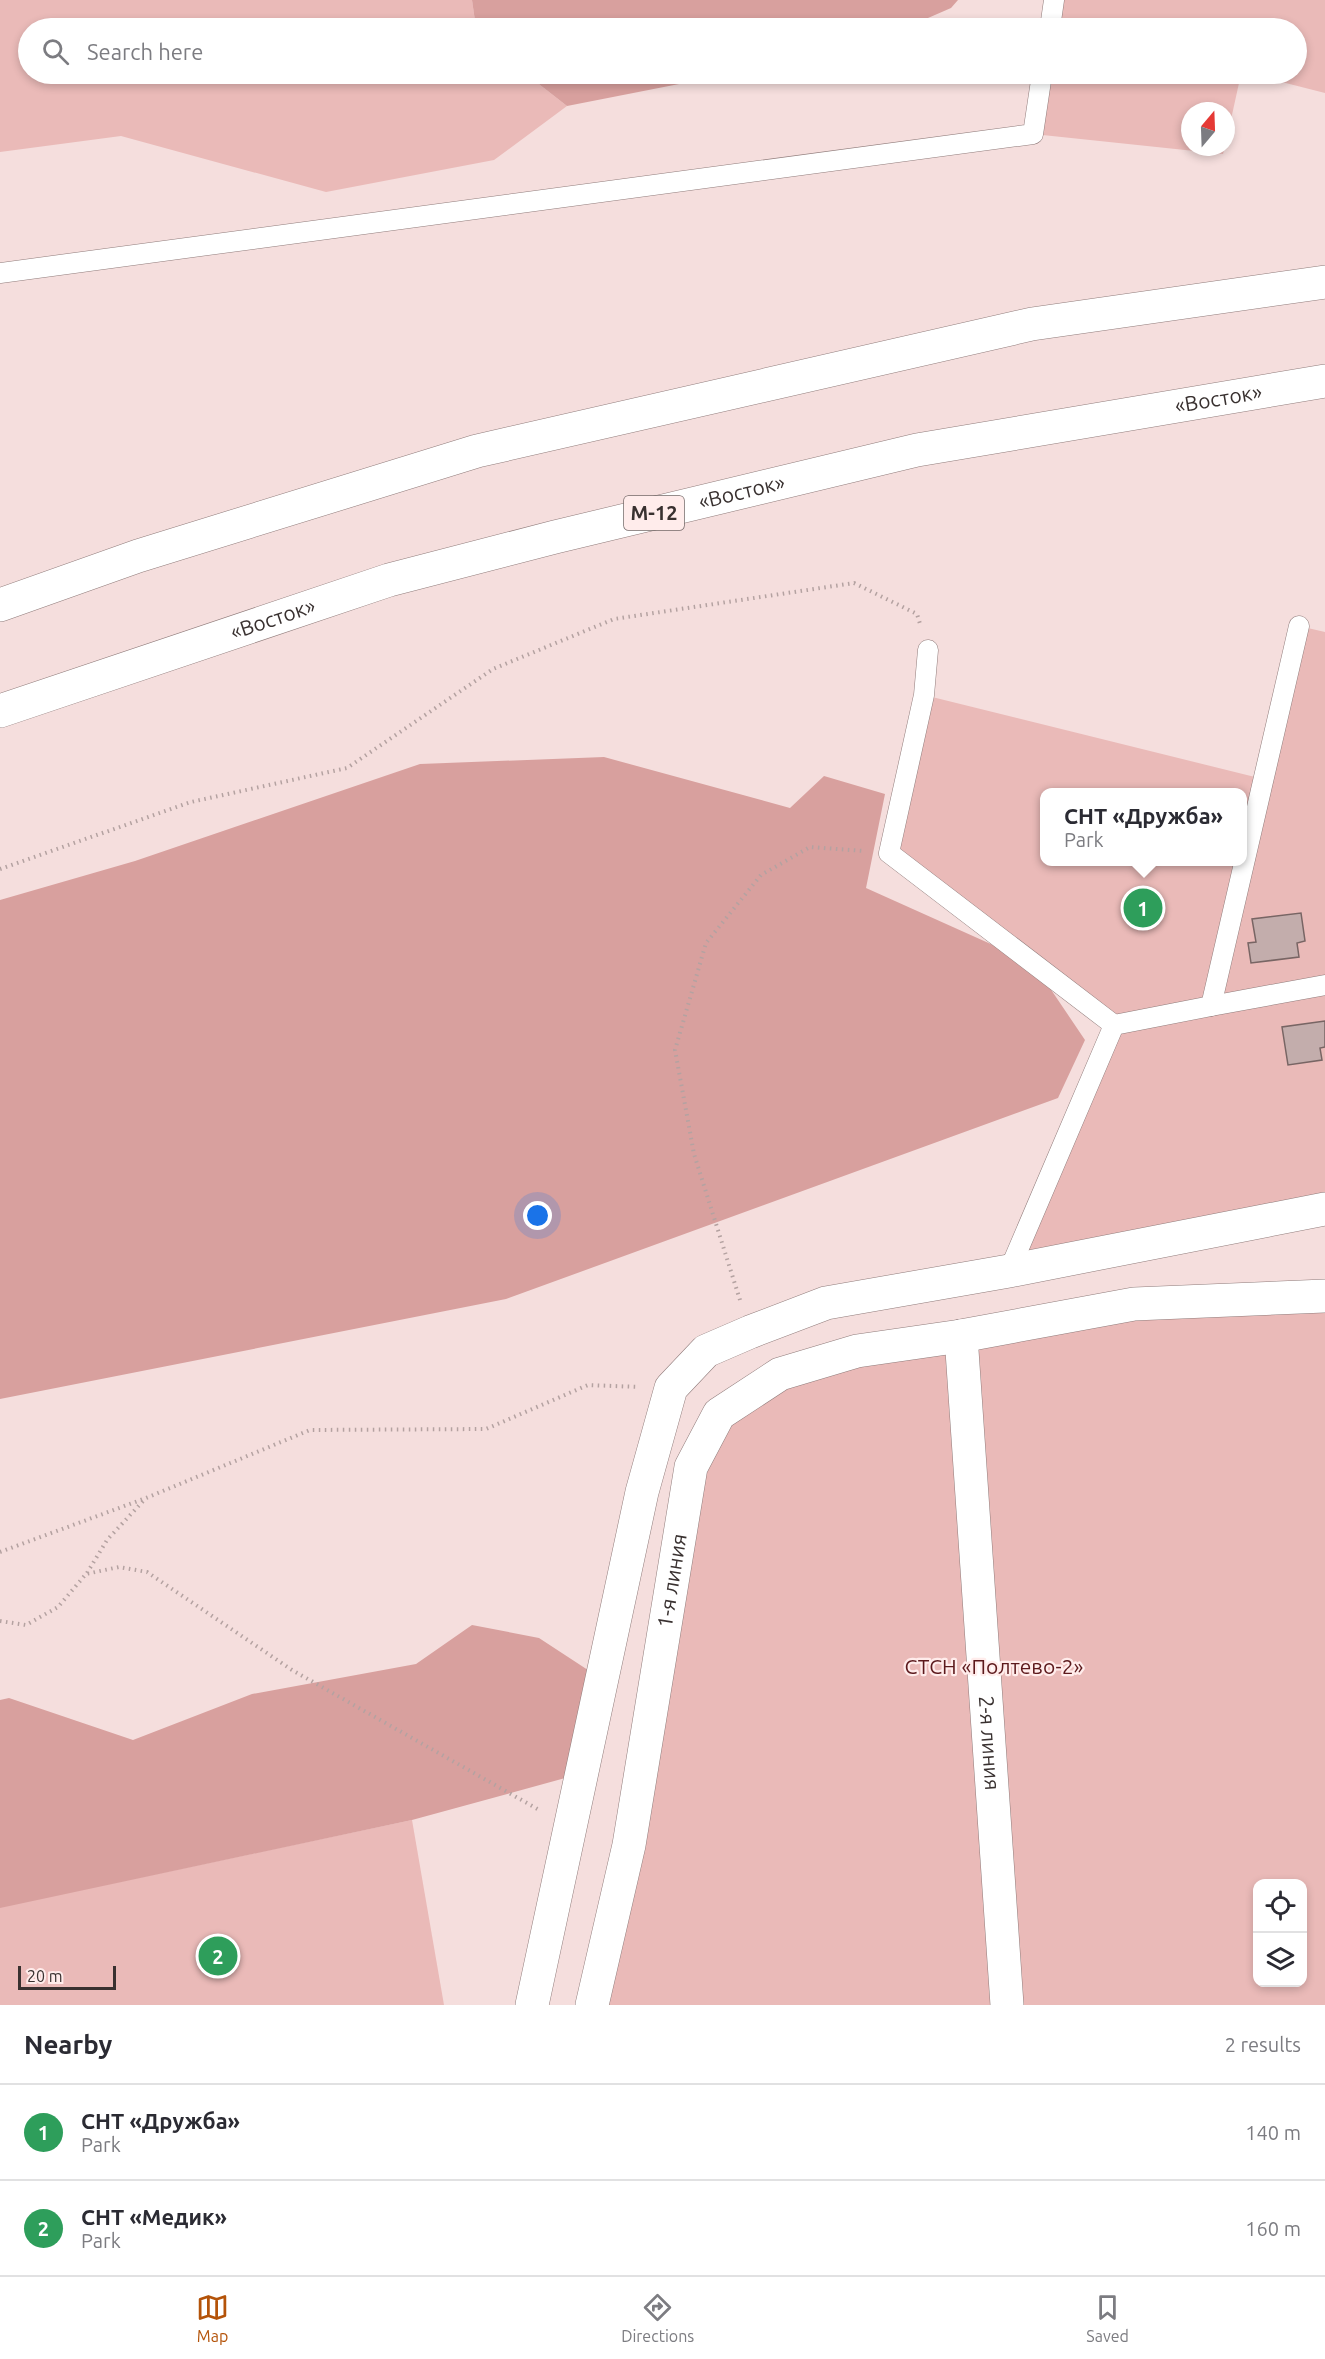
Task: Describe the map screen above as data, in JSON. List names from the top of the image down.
{
  "streets": {
    "main road": [
      "«Восток»",
      "М-12",
      "1-я линия",
      "2-я линия"
    ]
  },
  "crossings": [
    ["1-я линия", "2-я линия"]
  ],
  "parks": ["СТСН «Полтево-2»"],
  "scale_bar": "20 m",
  "north": "top",
  "page": {
    "search": "Search here",
    "popup": ["СНТ «Дружба»", "Park"],
    "pins": ["1", "2"],
    "scale": "20 m",
    "heading": ["Nearby", "2 results"],
    "list": [
      {
        "mark": "1",
        "name": "СНТ «Дружба»",
        "note": "Park",
        "value": "140 m"
      },
      {
        "mark": "2",
        "name": "СНТ «Медик»",
        "note": "Park",
        "value": "160 m"
      }
    ],
    "nav": ["Map", "Directions", "Saved"]
  }
}
